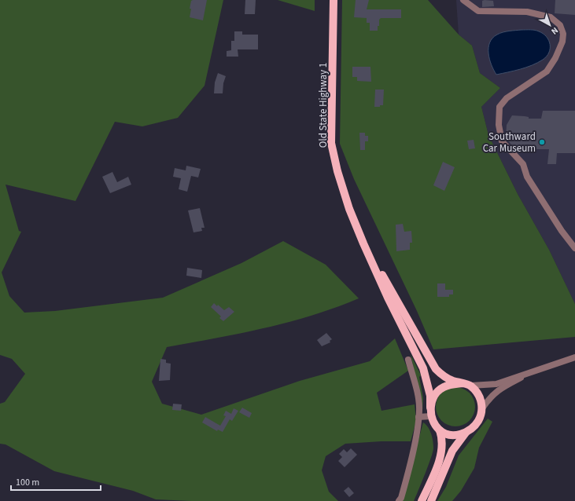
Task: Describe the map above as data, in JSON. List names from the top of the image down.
{
  "streets": {
    "main road": ["Old State Highway 1"]
  },
  "places": ["Southward Car Museum"],
  "scale_bar": "100 m",
  "north": "bottom right"
}
